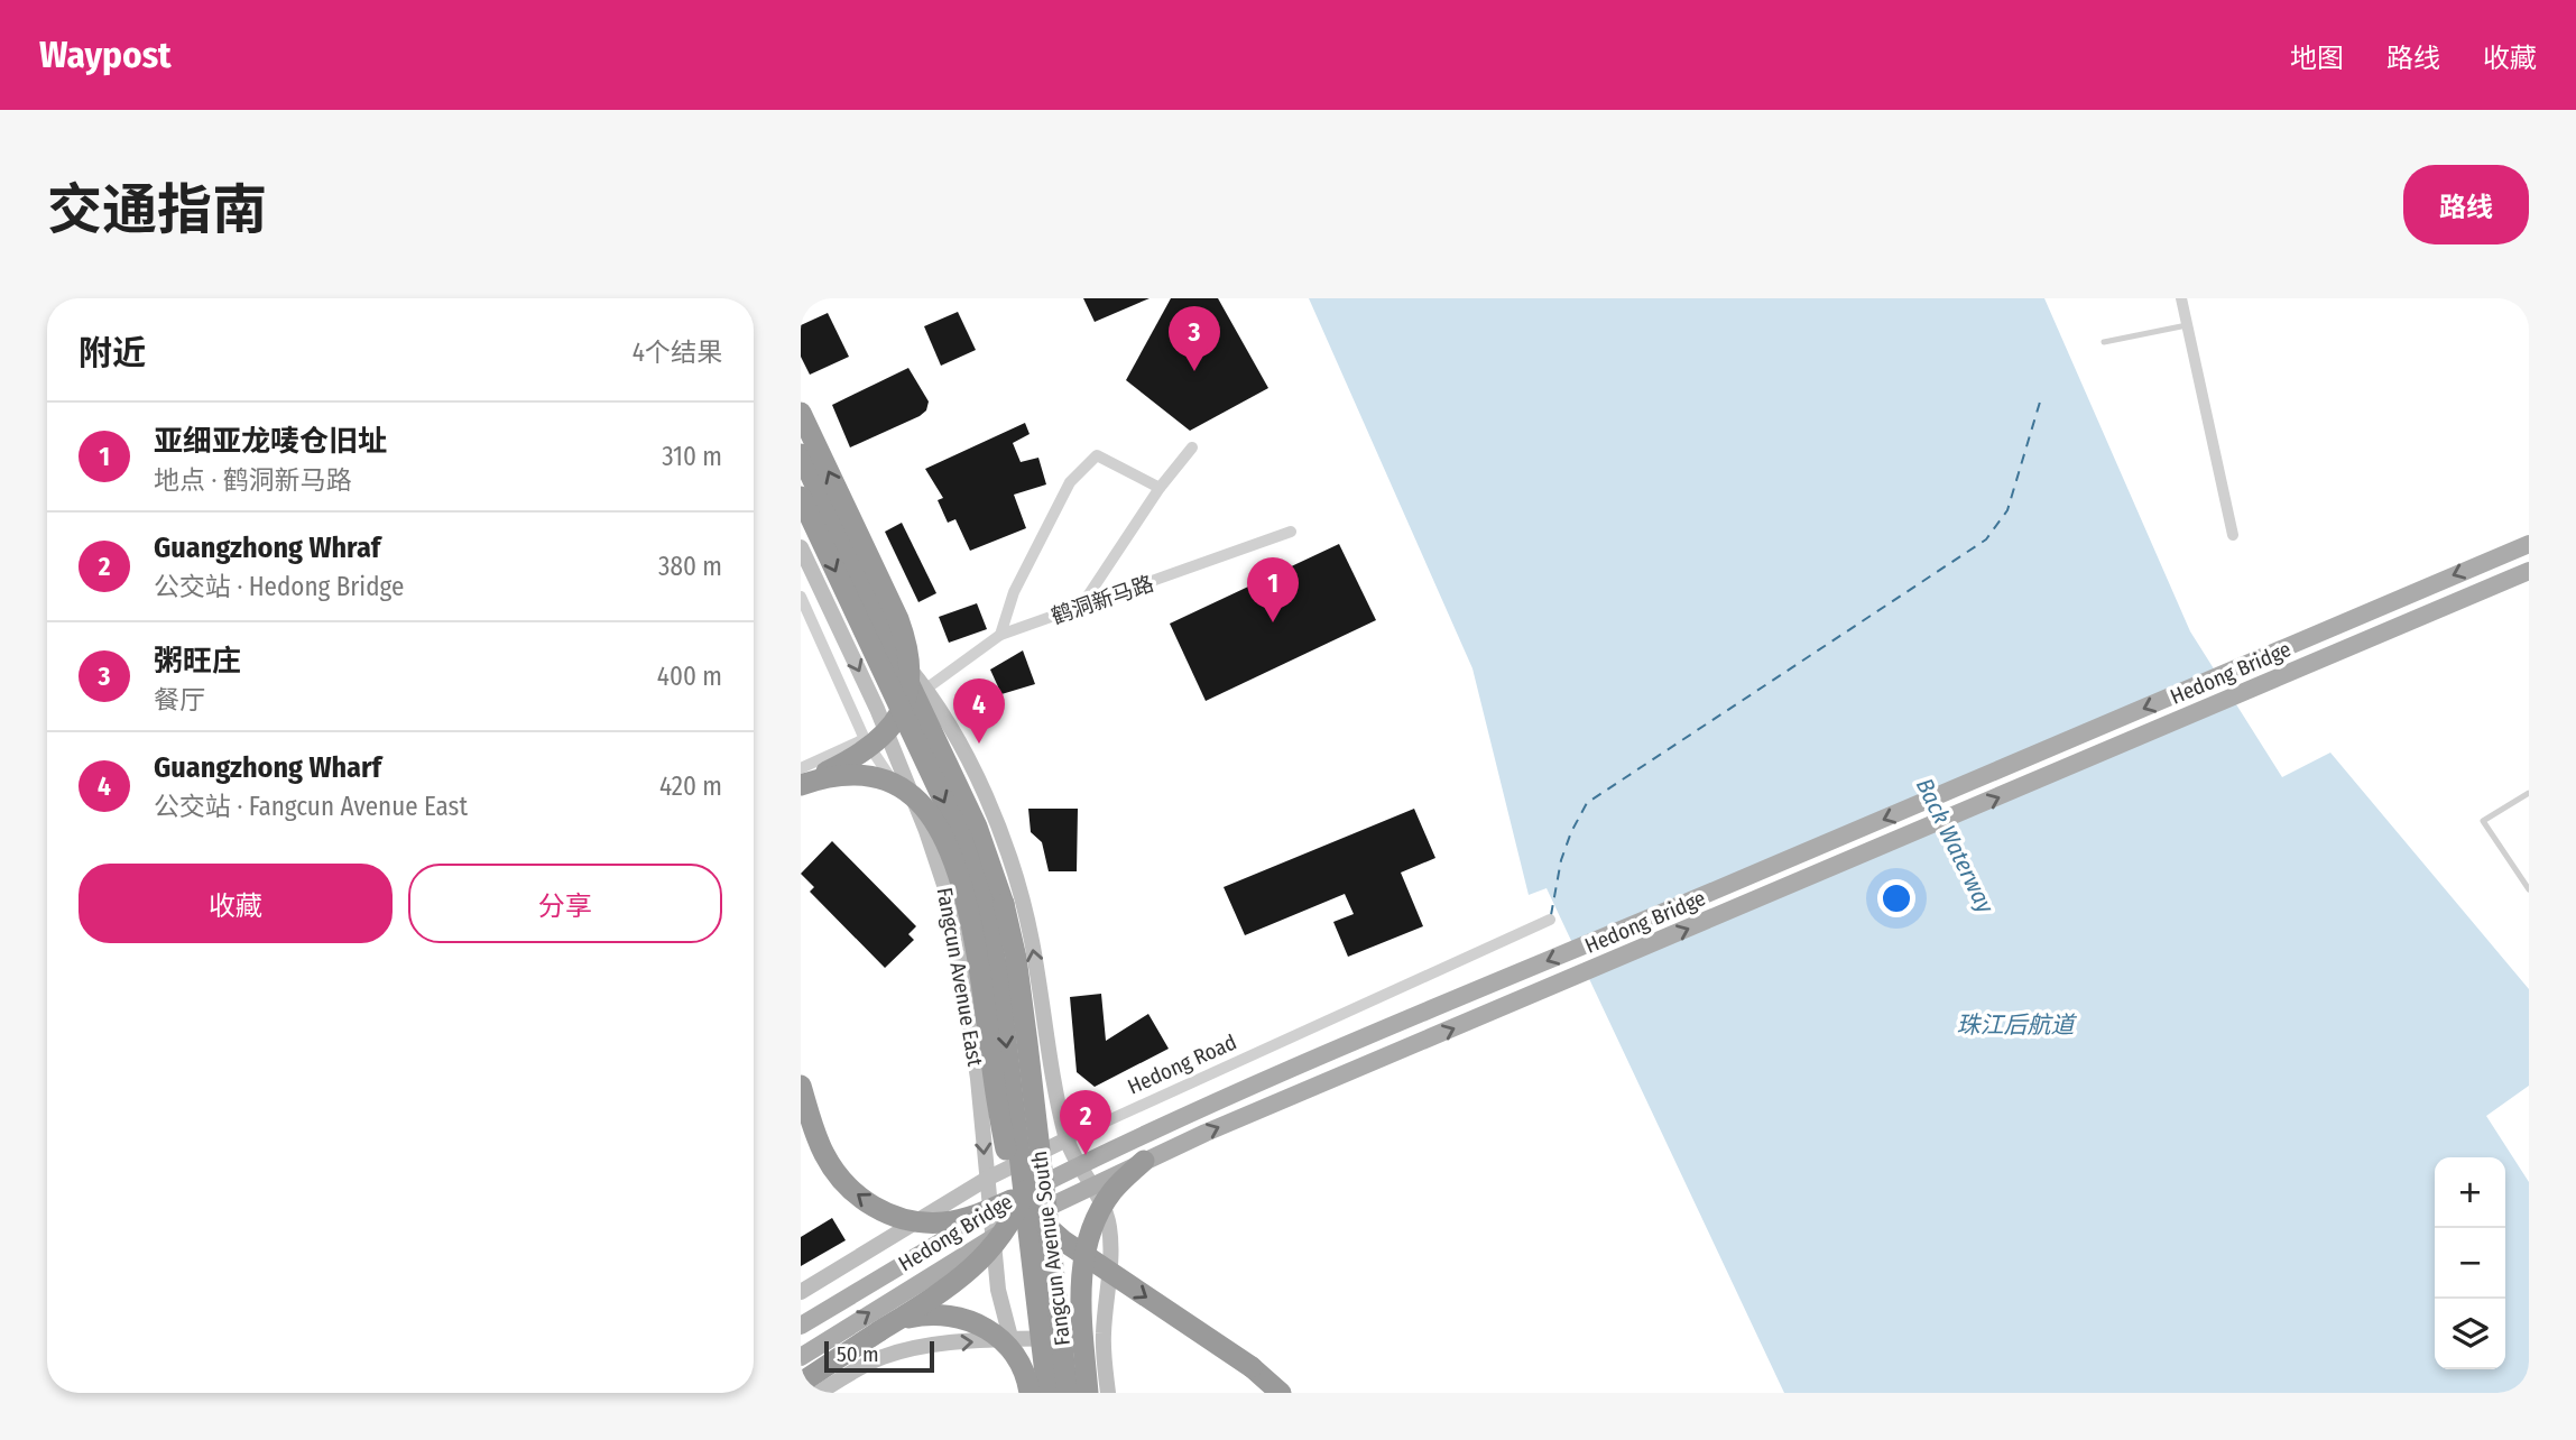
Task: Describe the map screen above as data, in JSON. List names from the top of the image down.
{
  "streets": {
    "highway": ["Fangcun Avenue East", "Fangcun Avenue South"],
    "main road": ["Hedong Bridge"],
    "street": ["鹤洞新马路", "Hedong Road"]
  },
  "crossings": [
    ["Fangcun Avenue East", "Hedong Road"]
  ],
  "water": ["Back Waterway", "珠江后航道"],
  "scale_bar": "50 m",
  "page": {
    "header": "Waypost",
    "nav": ["地图", "路线", "收藏"],
    "title": "交通指南",
    "buttons": [
      "路线",
      ["收藏", "分享"]
    ],
    "heading": ["附近", "4个结果"],
    "pins": [
      "3",
      "1",
      "4",
      "2"
    ],
    "list": [
      {
        "mark": "1",
        "name": "亚细亚龙唛仓旧址",
        "note": "地点 · 鹤洞新马路",
        "value": "310 m"
      },
      {
        "mark": "2",
        "name": "Guangzhong Whraf",
        "note": "公交站 · Hedong Bridge",
        "value": "380 m"
      },
      {
        "mark": "3",
        "name": "粥旺庄",
        "note": "餐厅",
        "value": "400 m"
      },
      {
        "mark": "4",
        "name": "Guangzhong Wharf",
        "note": "公交站 · Fangcun Avenue East",
        "value": "420 m"
      }
    ],
    "map_buttons": ["+", "−"],
    "scale": "50 m"
  }
}
